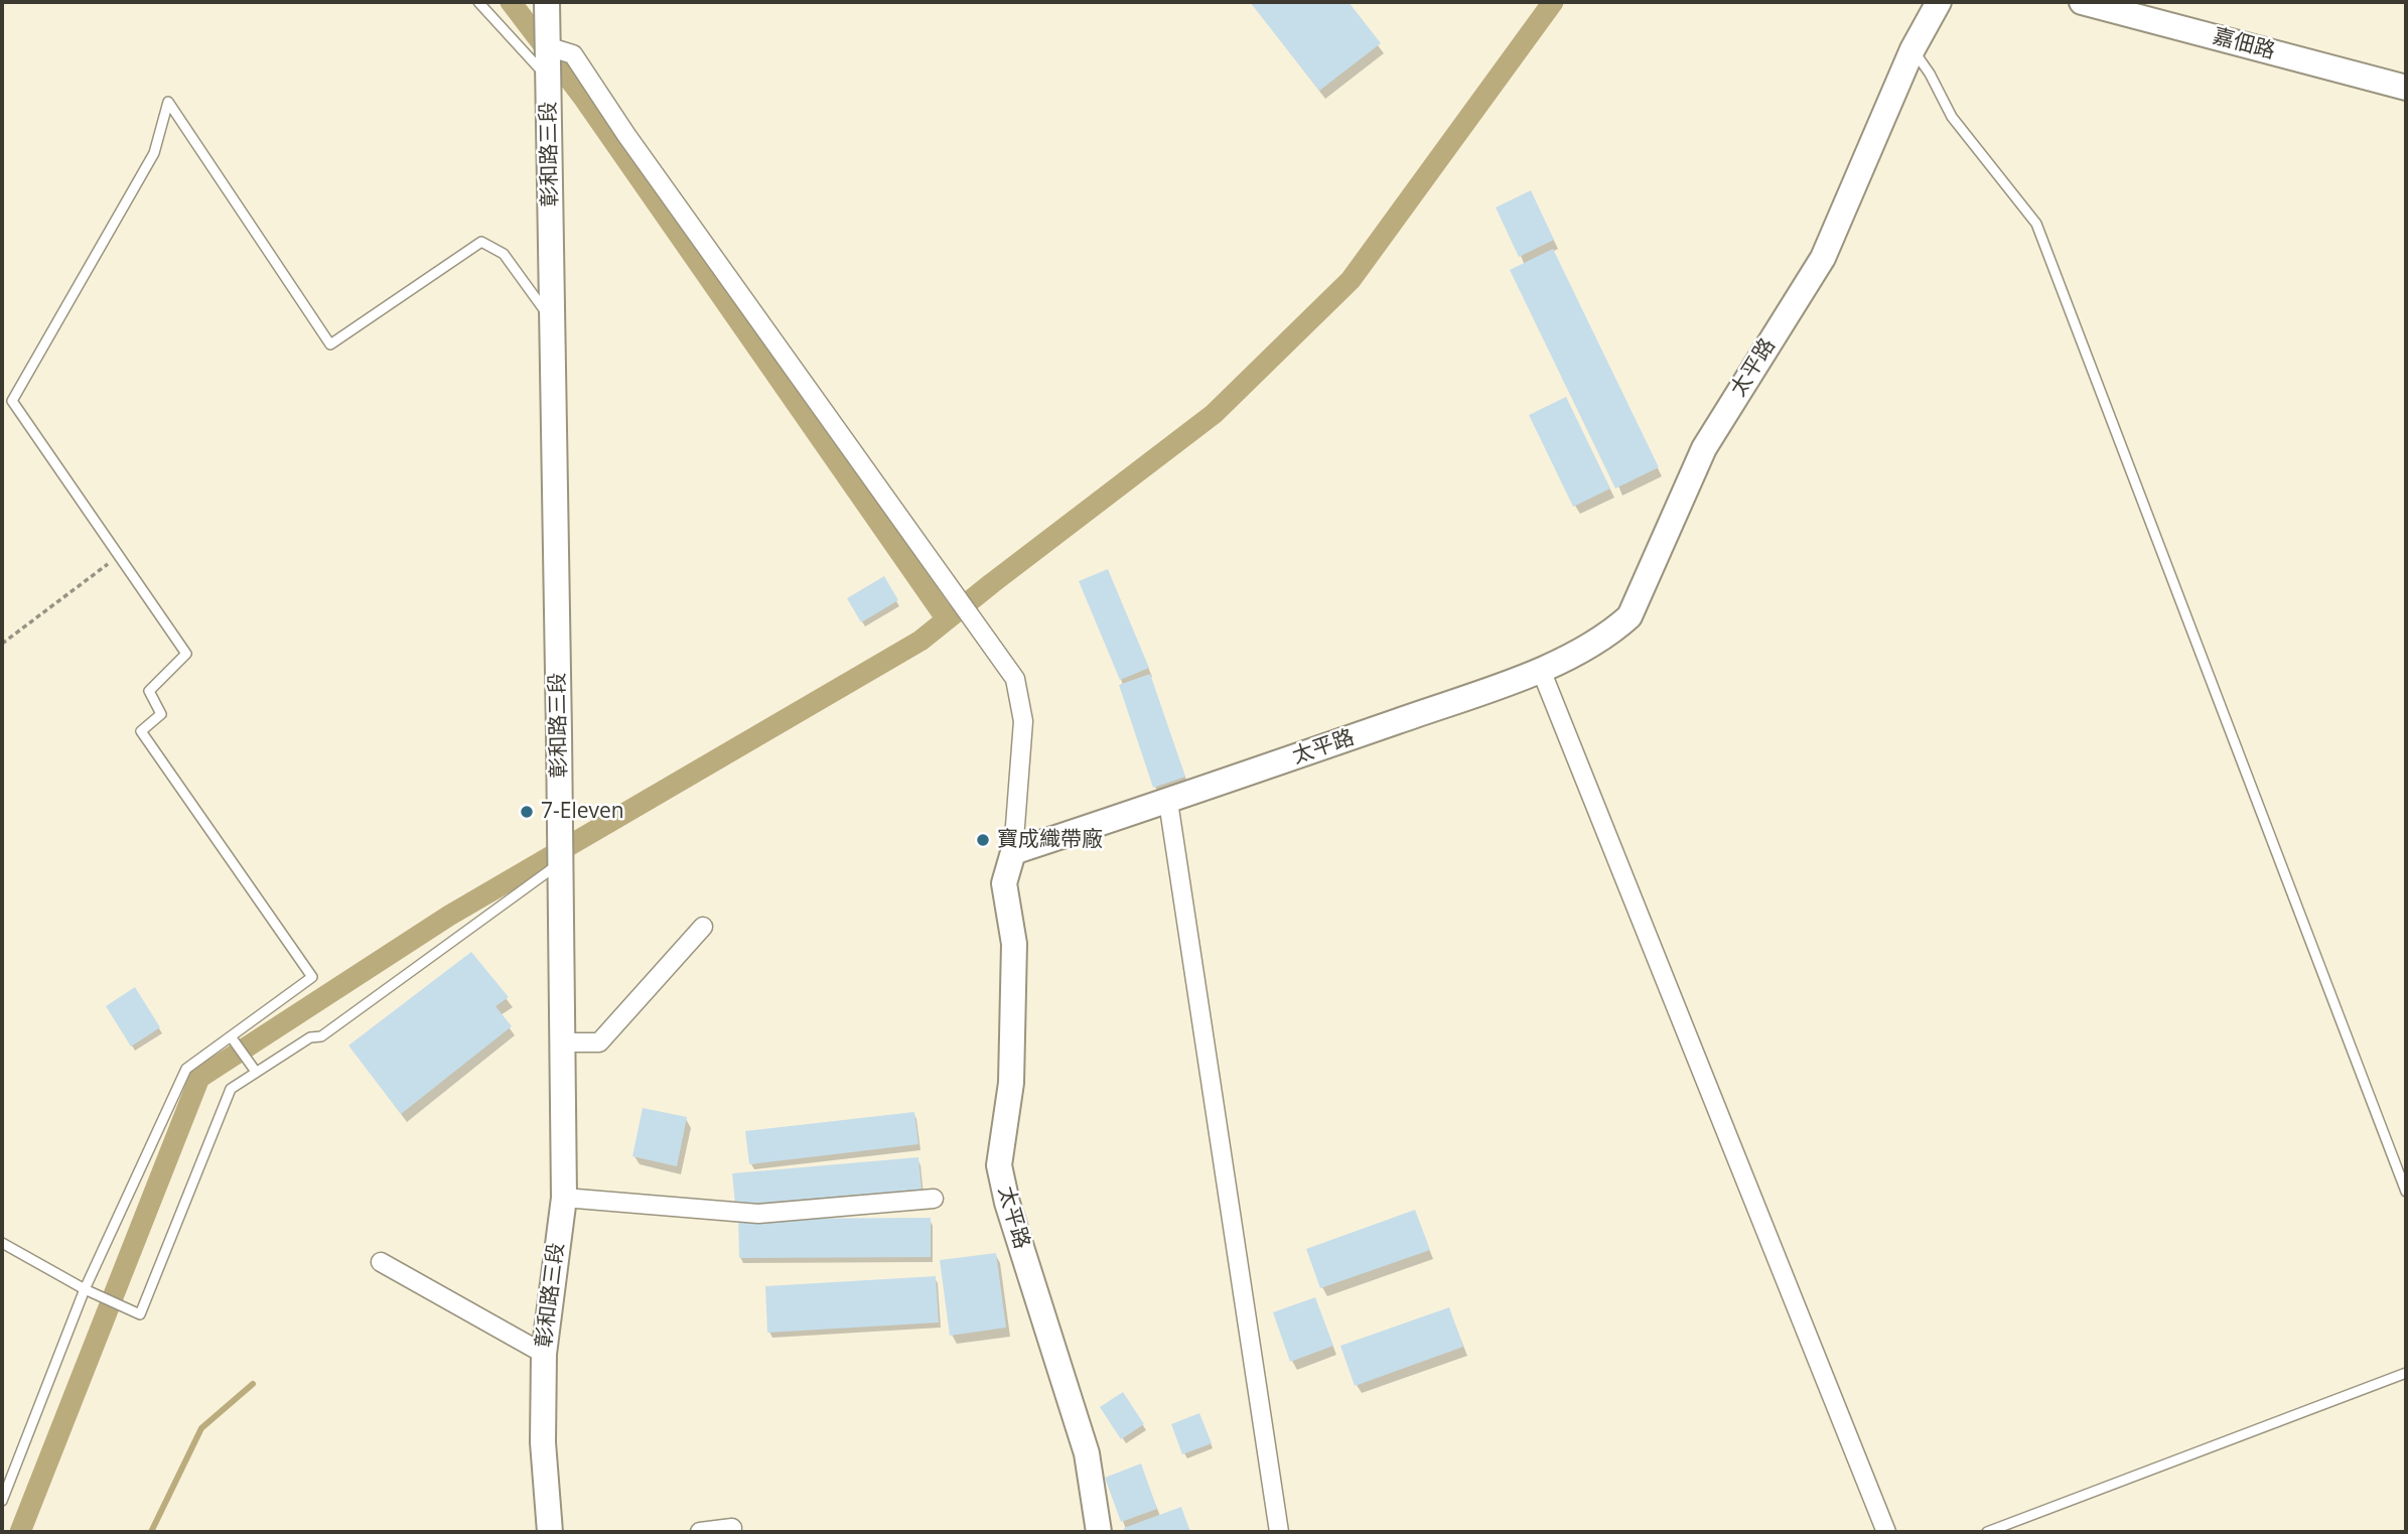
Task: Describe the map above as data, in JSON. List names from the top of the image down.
{
  "streets": {
    "street": ["嘉佃路", "彰和路三段", "太平路"]
  },
  "places": ["7-Eleven", "寶成織帶廠"]
}
